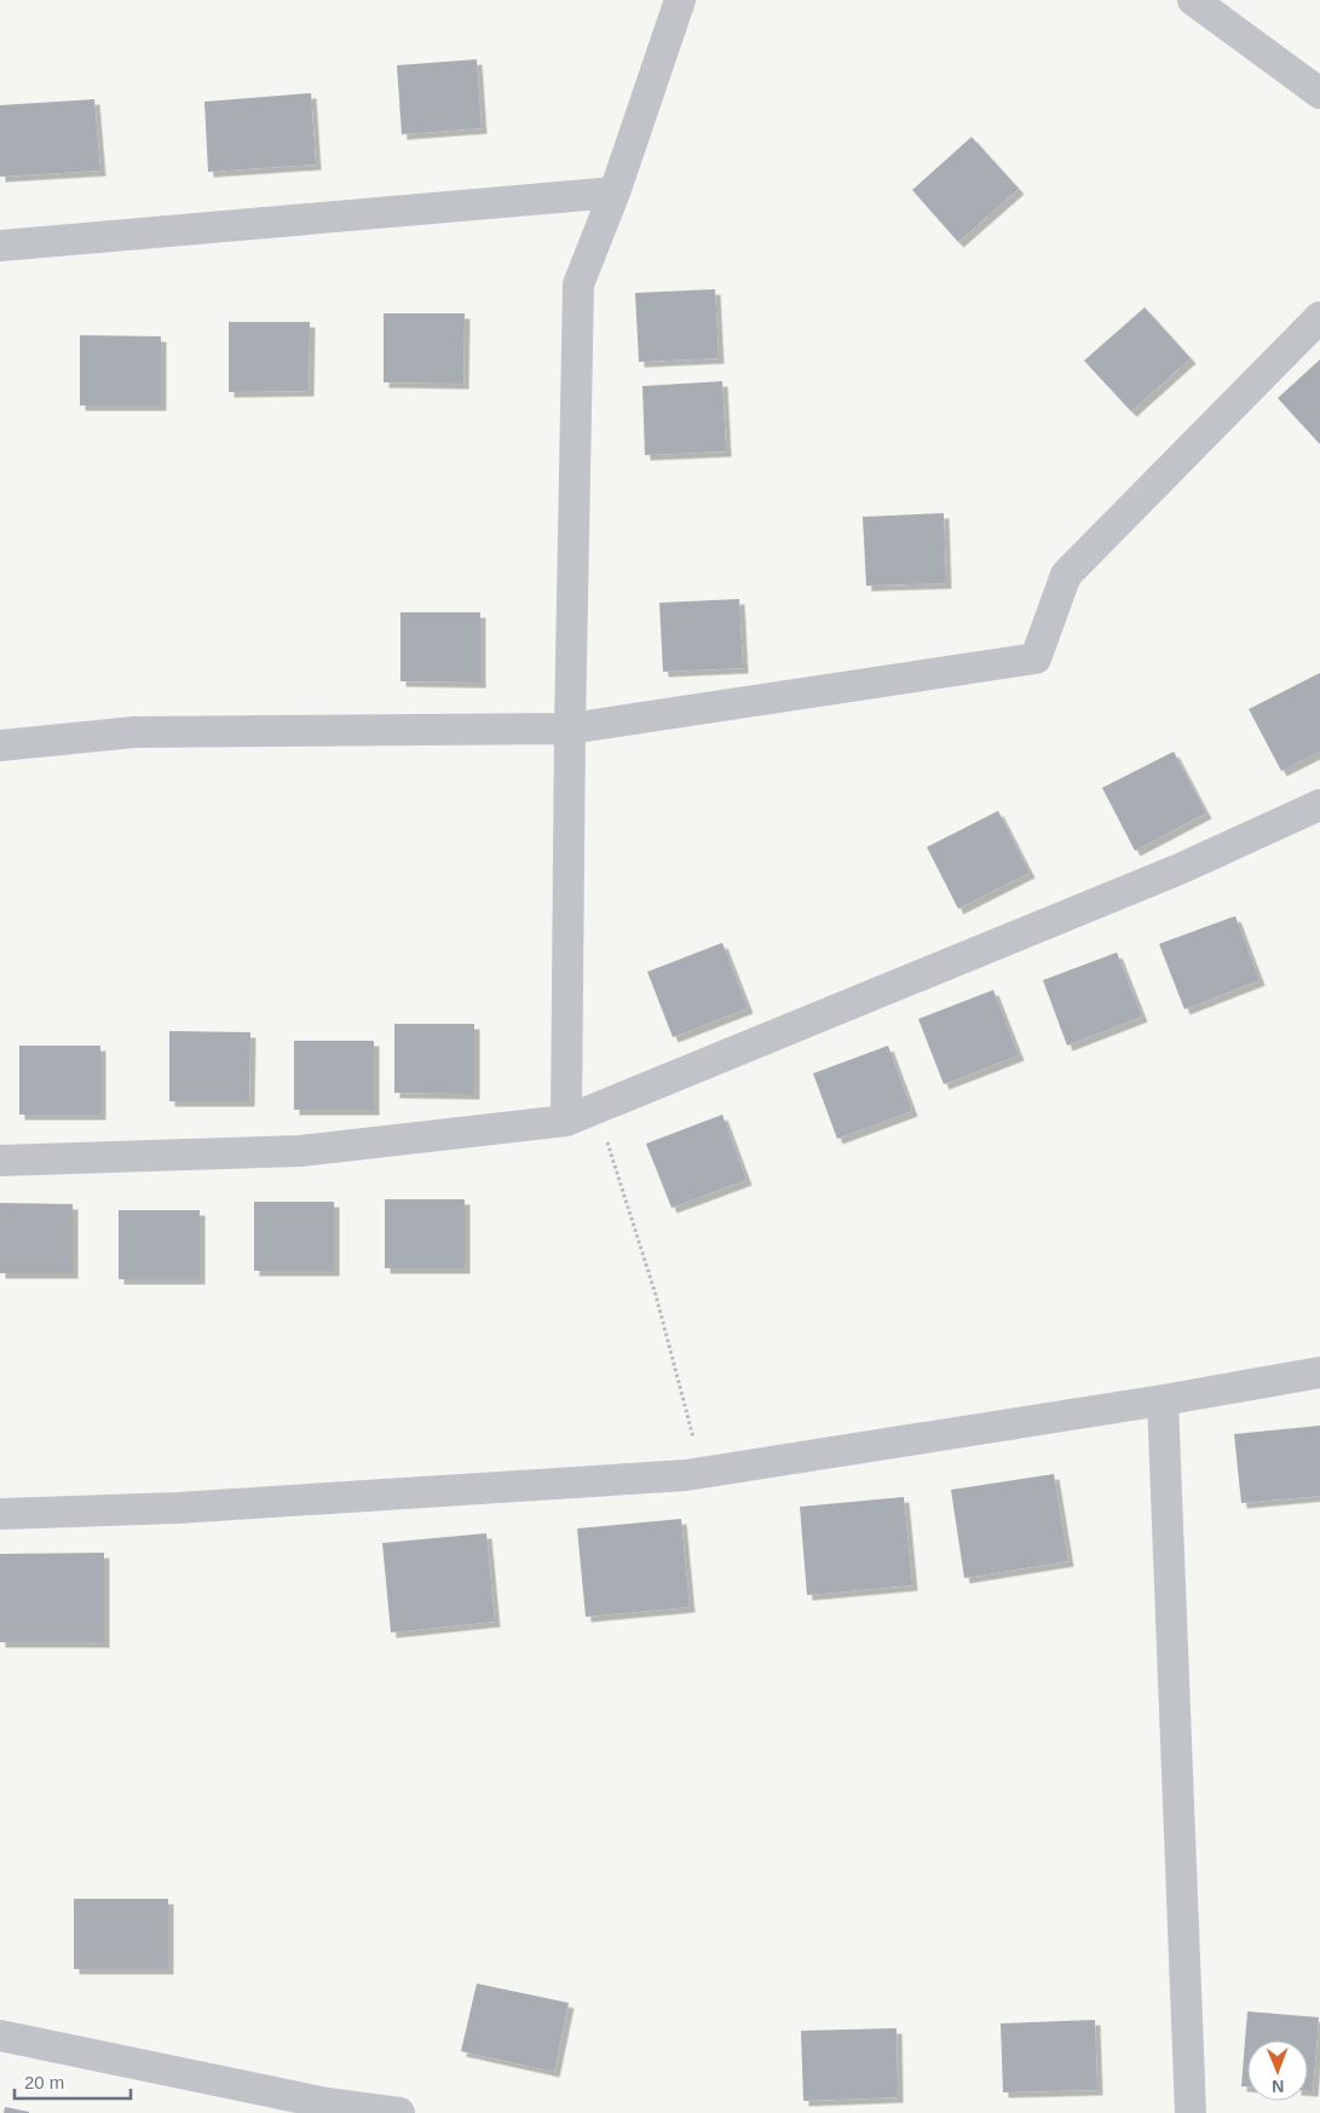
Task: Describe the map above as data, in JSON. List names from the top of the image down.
{
  "scale_bar": "20 m",
  "north": "bottom"
}
